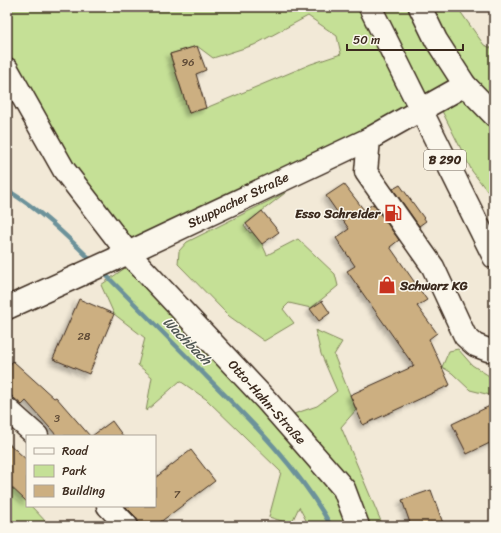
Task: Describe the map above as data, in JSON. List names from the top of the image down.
{
  "streets": {
    "street": ["B 290", "Stuppacher Straße", "Otto-Hahn-Straße"]
  },
  "crossings": [
    ["B 290", "Stuppacher Straße"],
    ["Stuppacher Straße", "Otto-Hahn-Straße"]
  ],
  "water": ["Wachbach"],
  "places": {
    "fuel station": ["Esso Schreider"],
    "shop": ["Schwarz KG"]
  },
  "house_numbers": [
    "96",
    "28",
    "3",
    "7"
  ],
  "legend": ["Road", "Park", "Building"],
  "scale_bar": "50 m"
}
